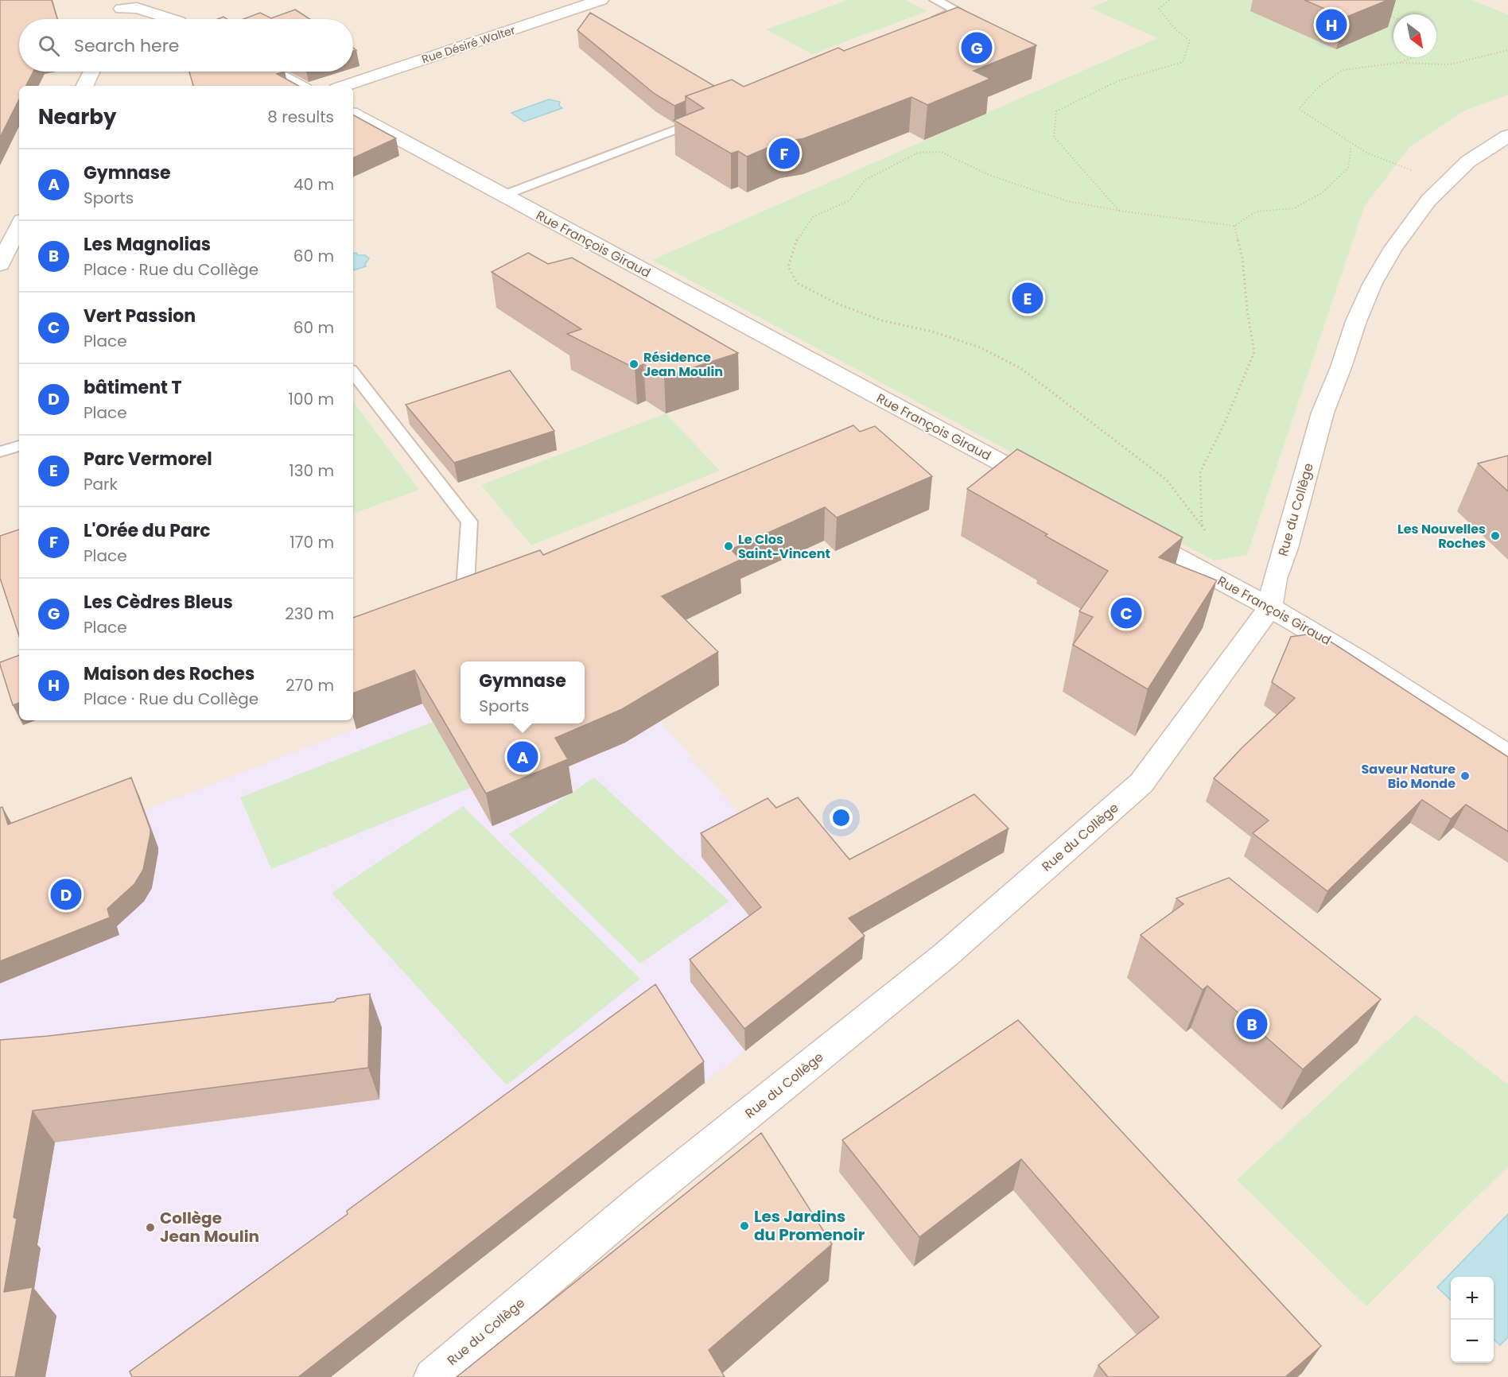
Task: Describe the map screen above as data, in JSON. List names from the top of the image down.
{
  "streets": {
    "street": ["Rue Désiré Walter", "Rue François Giraud", "Rue du Collège"]
  },
  "crossings": [
    ["Rue François Giraud", "Rue du Collège"]
  ],
  "places": [
    "Résidence Jean Moulin",
    "Les Nouvelles Roches",
    "Le Clos Saint-Vincent",
    "Saveur Nature Bio Monde",
    "Les Jardins du Promenoir",
    "Collège Jean Moulin"
  ],
  "north": "bottom right",
  "page": {
    "pins": [
      "H",
      "G",
      "F",
      "E",
      "C",
      "A",
      "D",
      "B"
    ],
    "search": "Search here",
    "heading": ["Nearby", "8 results"],
    "list": [
      {
        "mark": "A",
        "name": "Gymnase",
        "note": "Sports",
        "value": "40 m"
      },
      {
        "mark": "B",
        "name": "Les Magnolias",
        "note": "Place · Rue du Collège",
        "value": "60 m"
      },
      {
        "mark": "C",
        "name": "Vert Passion",
        "note": "Place",
        "value": "60 m"
      },
      {
        "mark": "D",
        "name": "bâtiment T",
        "note": "Place",
        "value": "100 m"
      },
      {
        "mark": "E",
        "name": "Parc Vermorel",
        "note": "Park",
        "value": "130 m"
      },
      {
        "mark": "F",
        "name": "L'Orée du Parc",
        "note": "Place",
        "value": "170 m"
      },
      {
        "mark": "G",
        "name": "Les Cèdres Bleus",
        "note": "Place",
        "value": "230 m"
      },
      {
        "mark": "H",
        "name": "Maison des Roches",
        "note": "Place · Rue du Collège",
        "value": "270 m"
      }
    ],
    "popup": ["Gymnase", "Sports"],
    "map_buttons": ["+", "−"]
  }
}
